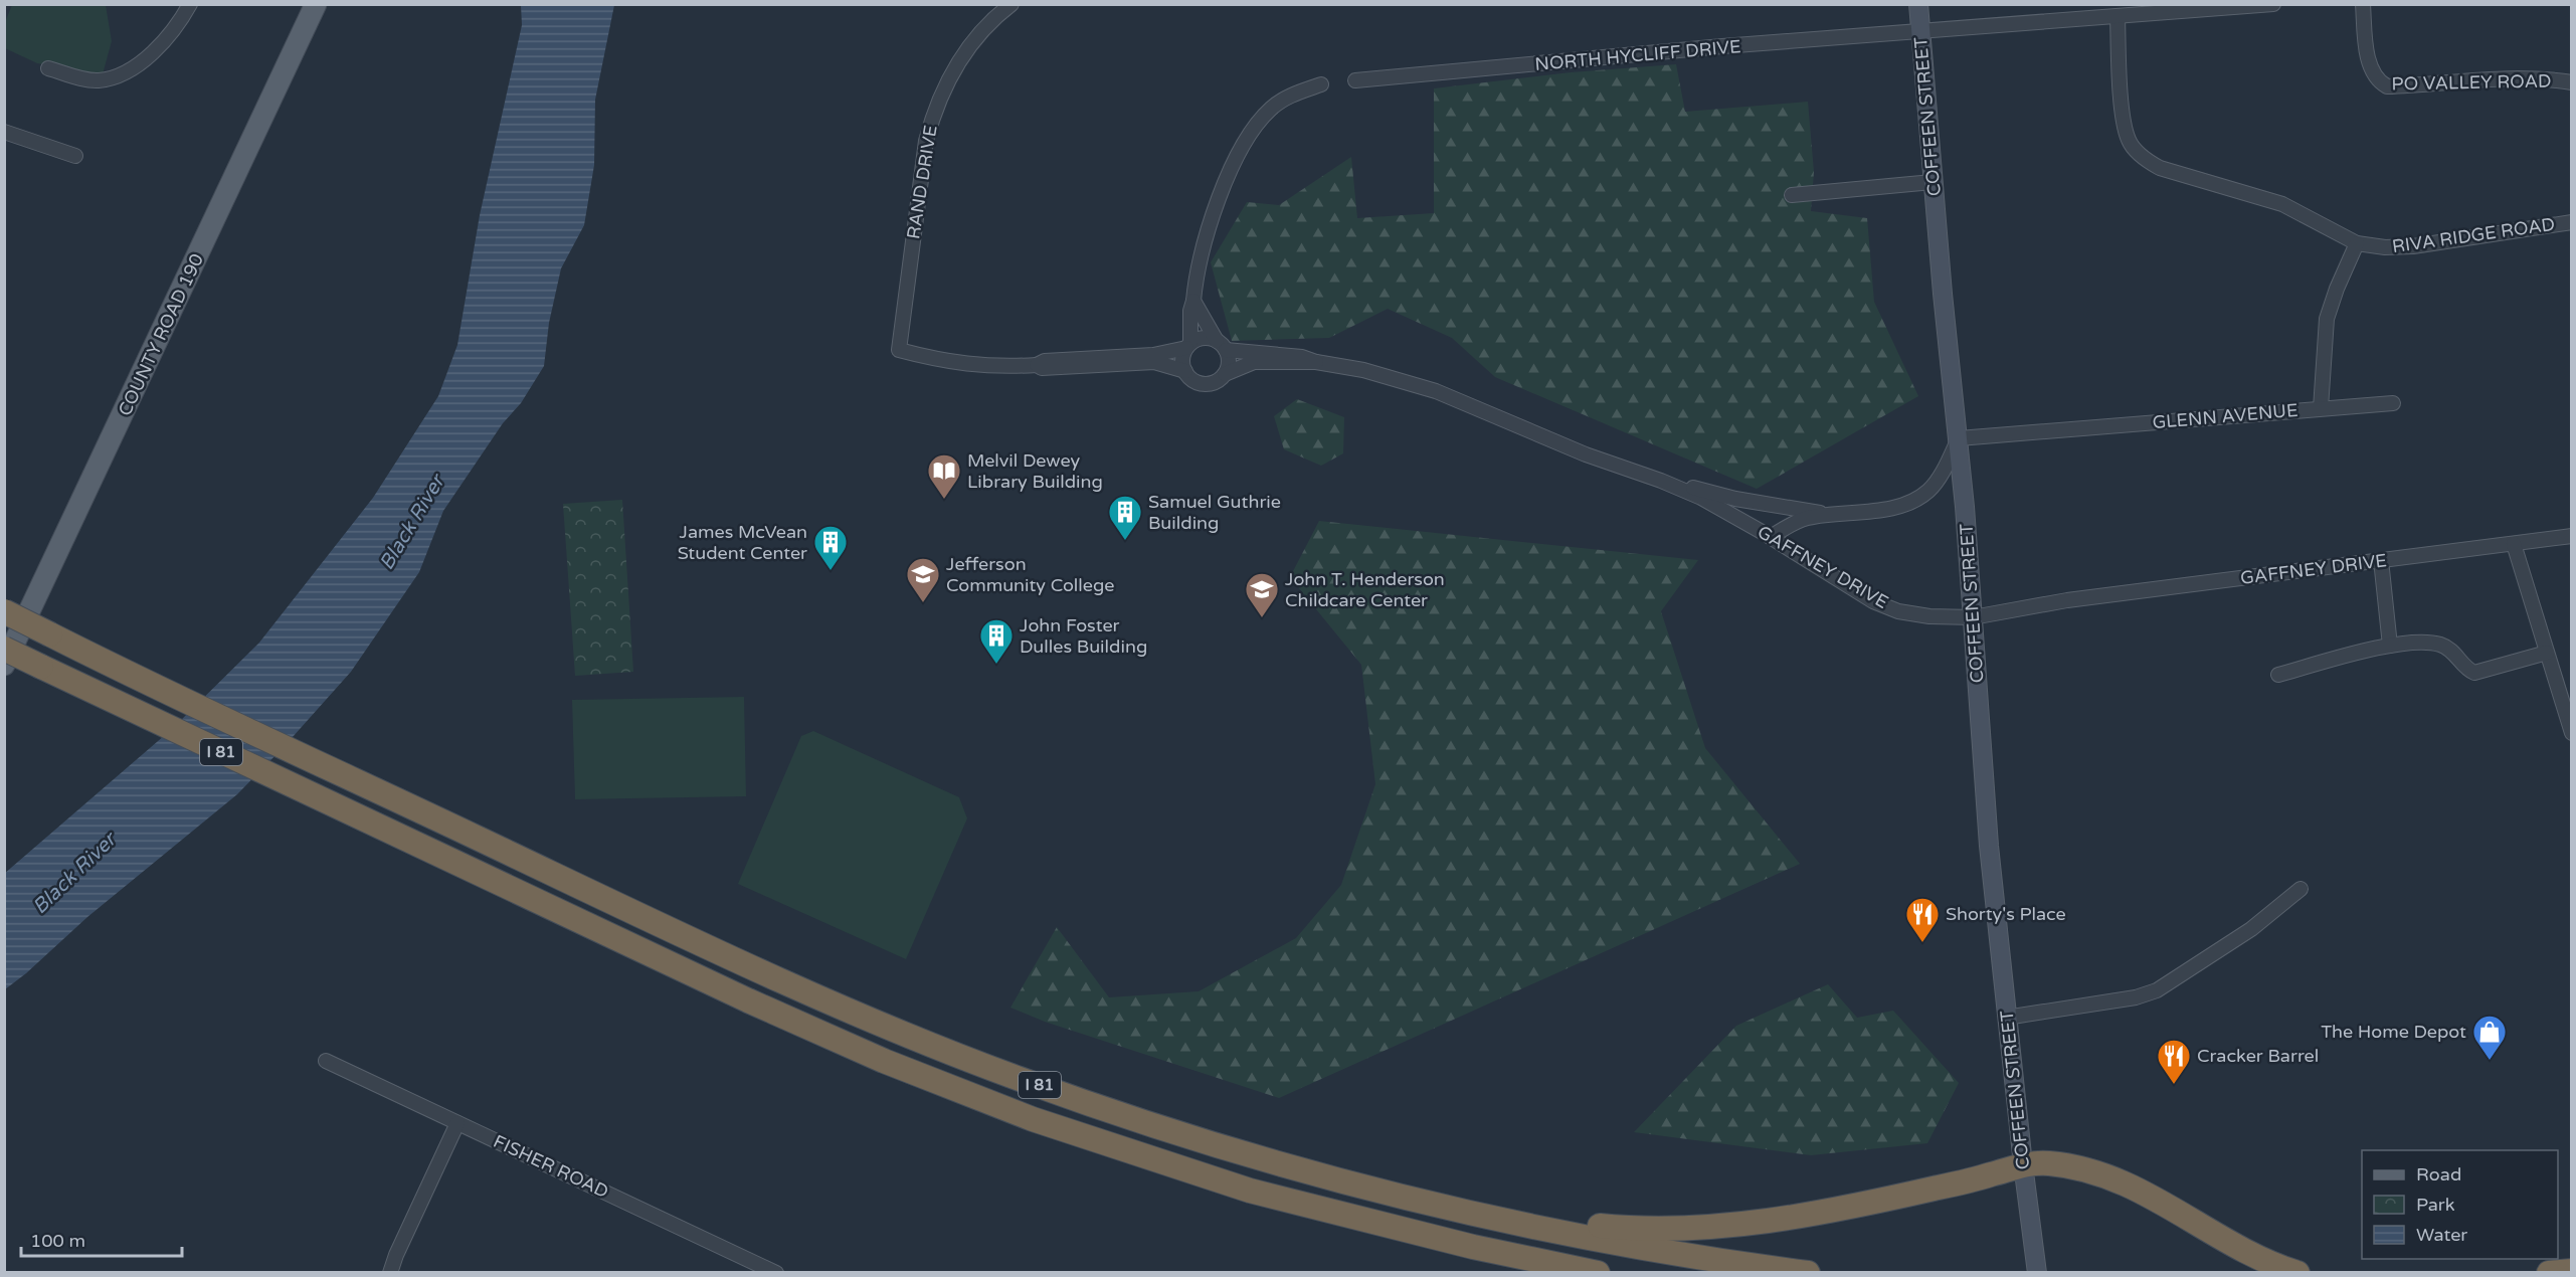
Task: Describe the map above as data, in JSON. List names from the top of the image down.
{
  "streets": {
    "highway": ["I 81"],
    "main road": ["COFFEEN STREET", "COUNTY ROAD 190"],
    "street": [
      "NORTH HYCLIFF DRIVE",
      "PO VALLEY ROAD",
      "RAND DRIVE",
      "RIVA RIDGE ROAD",
      "GLENN AVENUE",
      "GAFFNEY DRIVE",
      "FISHER ROAD"
    ]
  },
  "crossings": [
    ["NORTH HYCLIFF DRIVE", "COFFEEN STREET"],
    ["NORTH HYCLIFF DRIVE", "RIVA RIDGE ROAD"],
    ["COFFEEN STREET", "GLENN AVENUE"],
    ["COFFEEN STREET", "GAFFNEY DRIVE"],
    ["RIVA RIDGE ROAD", "GLENN AVENUE"]
  ],
  "water": ["Black River"],
  "places": {
    "library": ["Melvil Dewey Library Building"],
    "building": ["Samuel Guthrie Building", "James McVean Student Center", "John Foster Dulles Building"],
    "school or university": ["Jefferson Community College", "John T. Henderson Childcare Center"],
    "restaurant": ["Shorty's Place", "Cracker Barrel"],
    "shop": ["The Home Depot"]
  },
  "legend": ["Road", "Park", "Water"],
  "scale_bar": "100 m"
}
